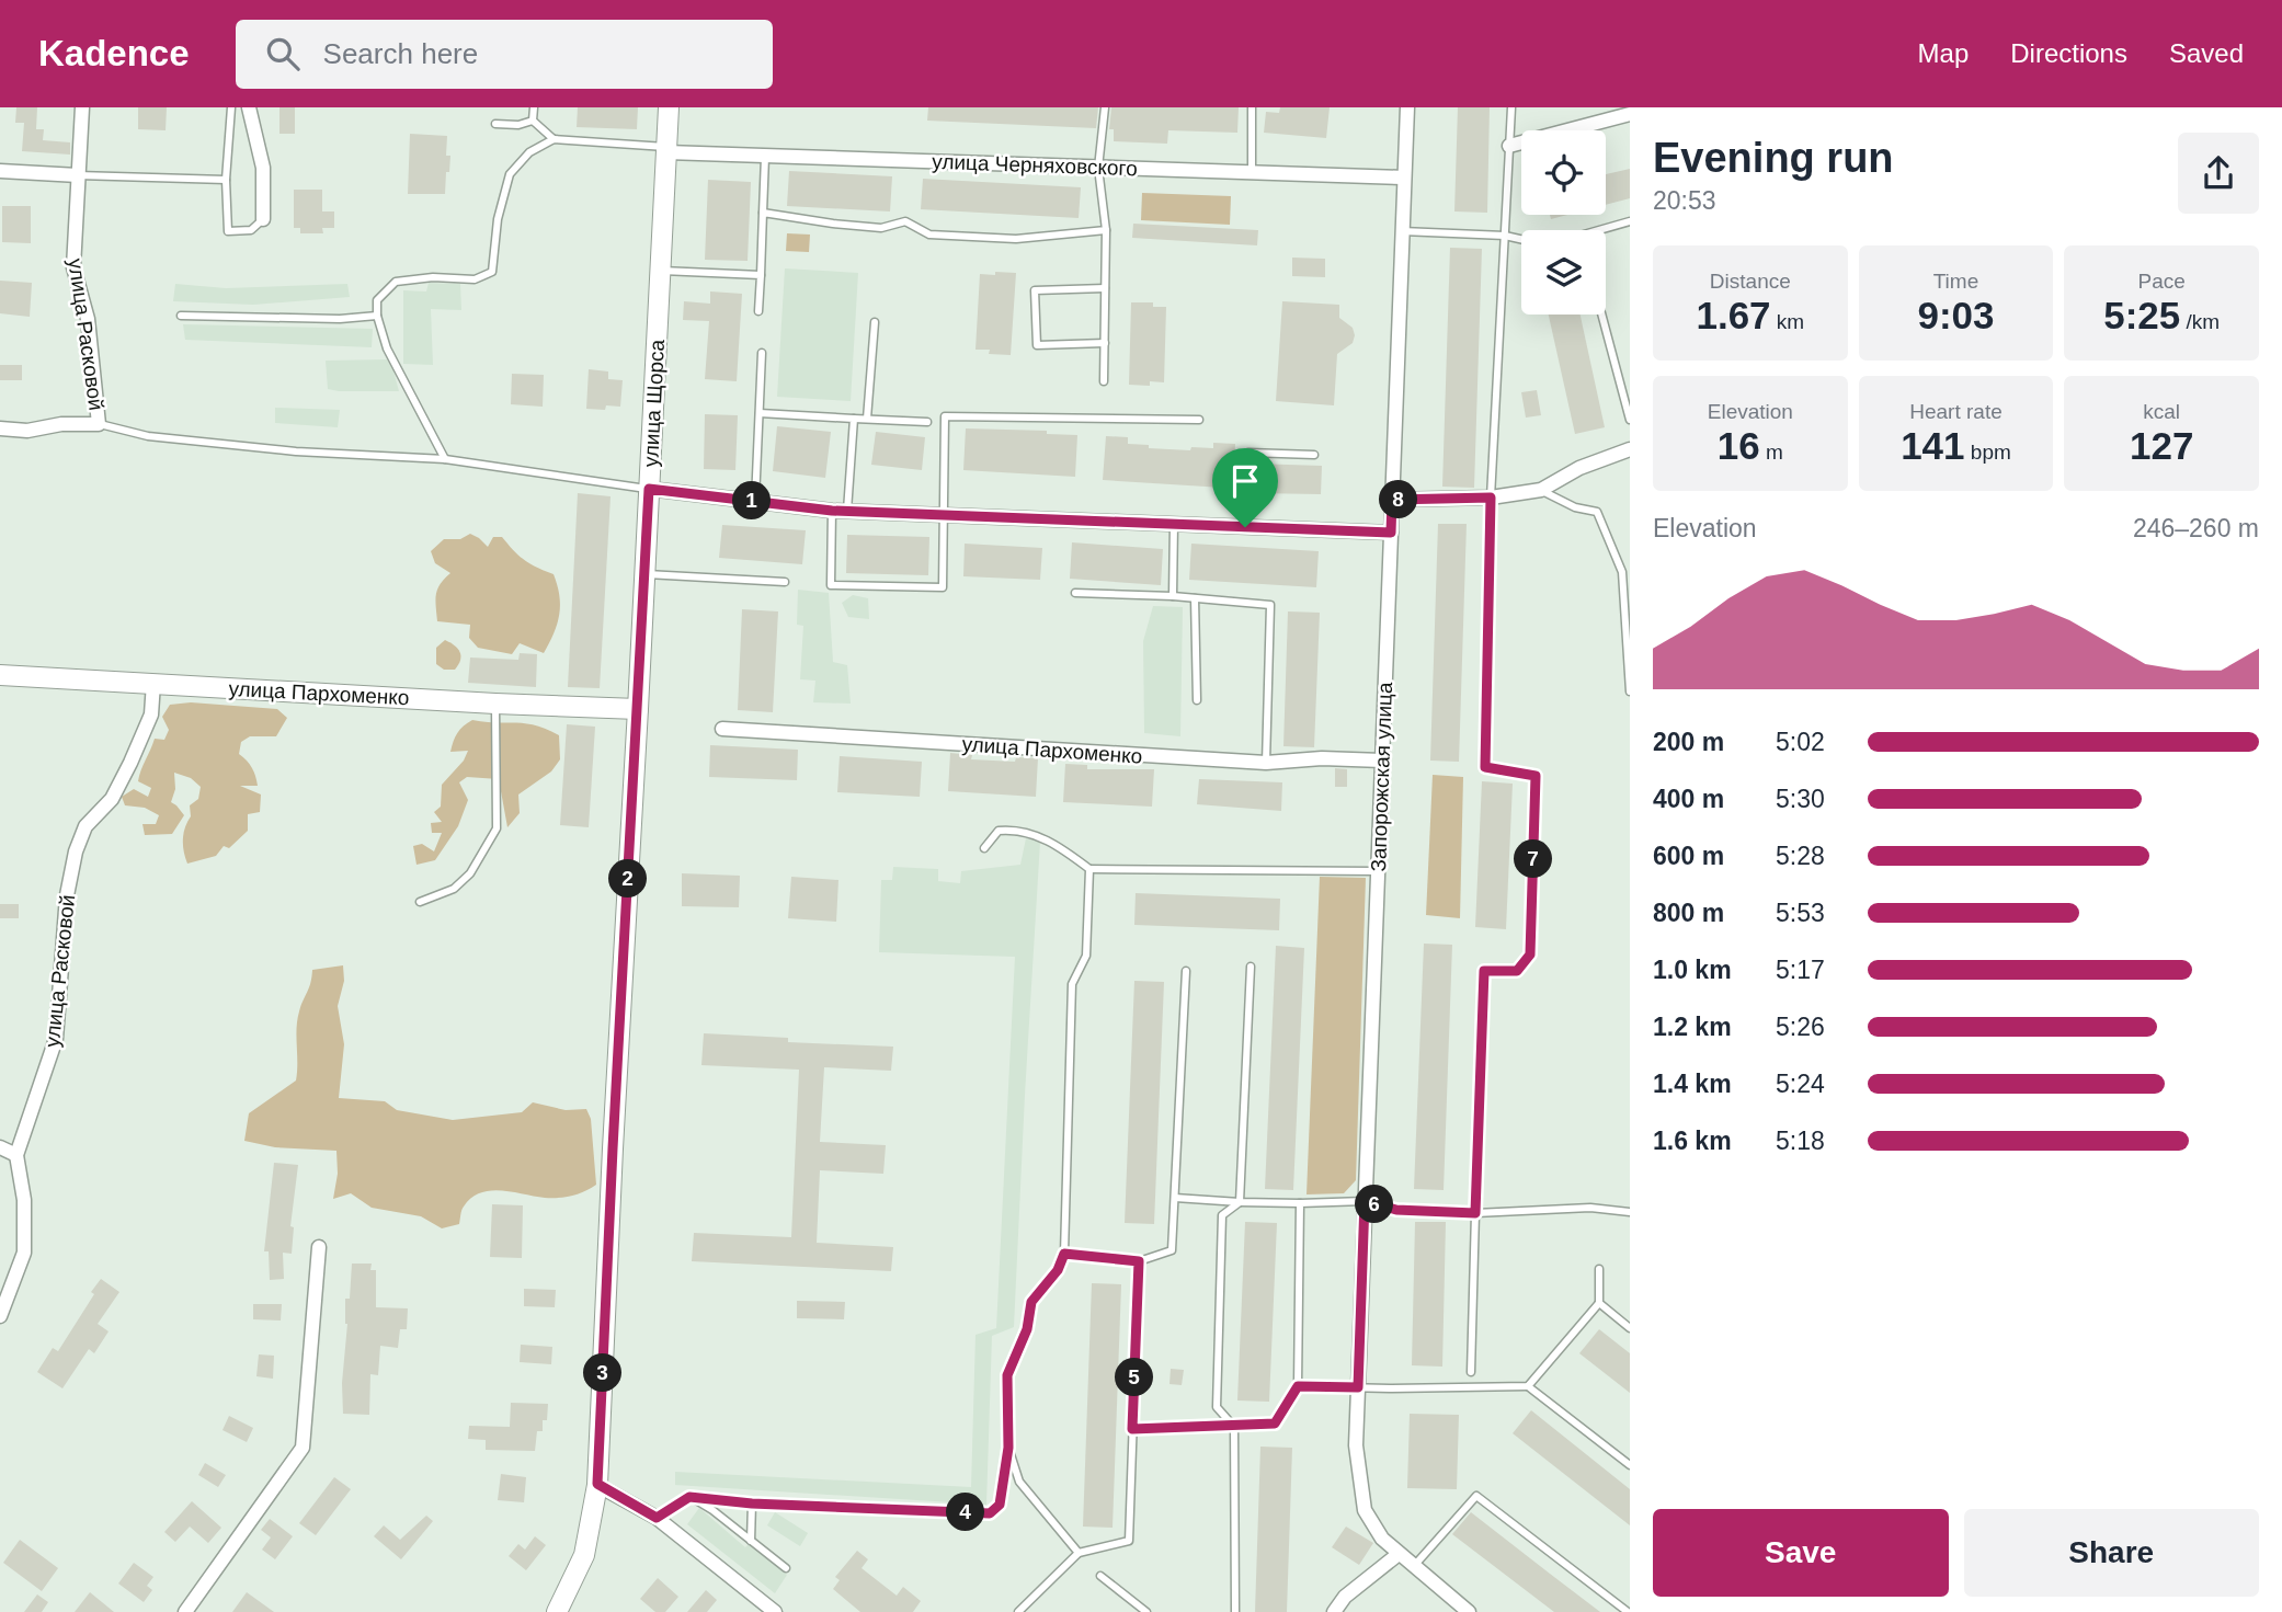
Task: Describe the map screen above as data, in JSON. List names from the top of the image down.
{
  "streets": {
    "main road": ["улица Щорса", "улица Пархоменко"],
    "street": ["улица Черняховского", "улица Расковой", "Запорожская улица"]
  },
  "crossings": [
    ["улица Черняховского", "улица Щорса"],
    ["улица Черняховского", "Запорожская улица"],
    ["улица Расковой", "улица Пархоменко"],
    ["улица Щорса", "улица Пархоменко"],
    ["улица Пархоменко", "Запорожская улица"]
  ],
  "page": {
    "header": "Kadence",
    "search": "Search here",
    "nav": ["Map", "Directions", "Saved"],
    "heading": ["Evening run", "20:53"],
    "stats": [
      ["Distance", "1.67 km"],
      ["Time", "9:03"],
      ["Pace", "5:25 /km"],
      ["Elevation", "16 m"],
      ["Heart rate", "141 bpm"],
      ["kcal", "127"]
    ],
    "pins": [
      "8",
      "1",
      "7",
      "2",
      "6",
      "3",
      "5",
      "4"
    ],
    "chart": ["Elevation", "246–260 m"],
    "list": [
      {
        "name": "200 m",
        "note": "5:02"
      },
      {
        "name": "400 m",
        "note": "5:30"
      },
      {
        "name": "600 m",
        "note": "5:28"
      },
      {
        "name": "800 m",
        "note": "5:53"
      },
      {
        "name": "1.0 km",
        "note": "5:17"
      },
      {
        "name": "1.2 km",
        "note": "5:26"
      },
      {
        "name": "1.4 km",
        "note": "5:24"
      },
      {
        "name": "1.6 km",
        "note": "5:18"
      }
    ],
    "buttons": ["Save", "Share"]
  }
}
